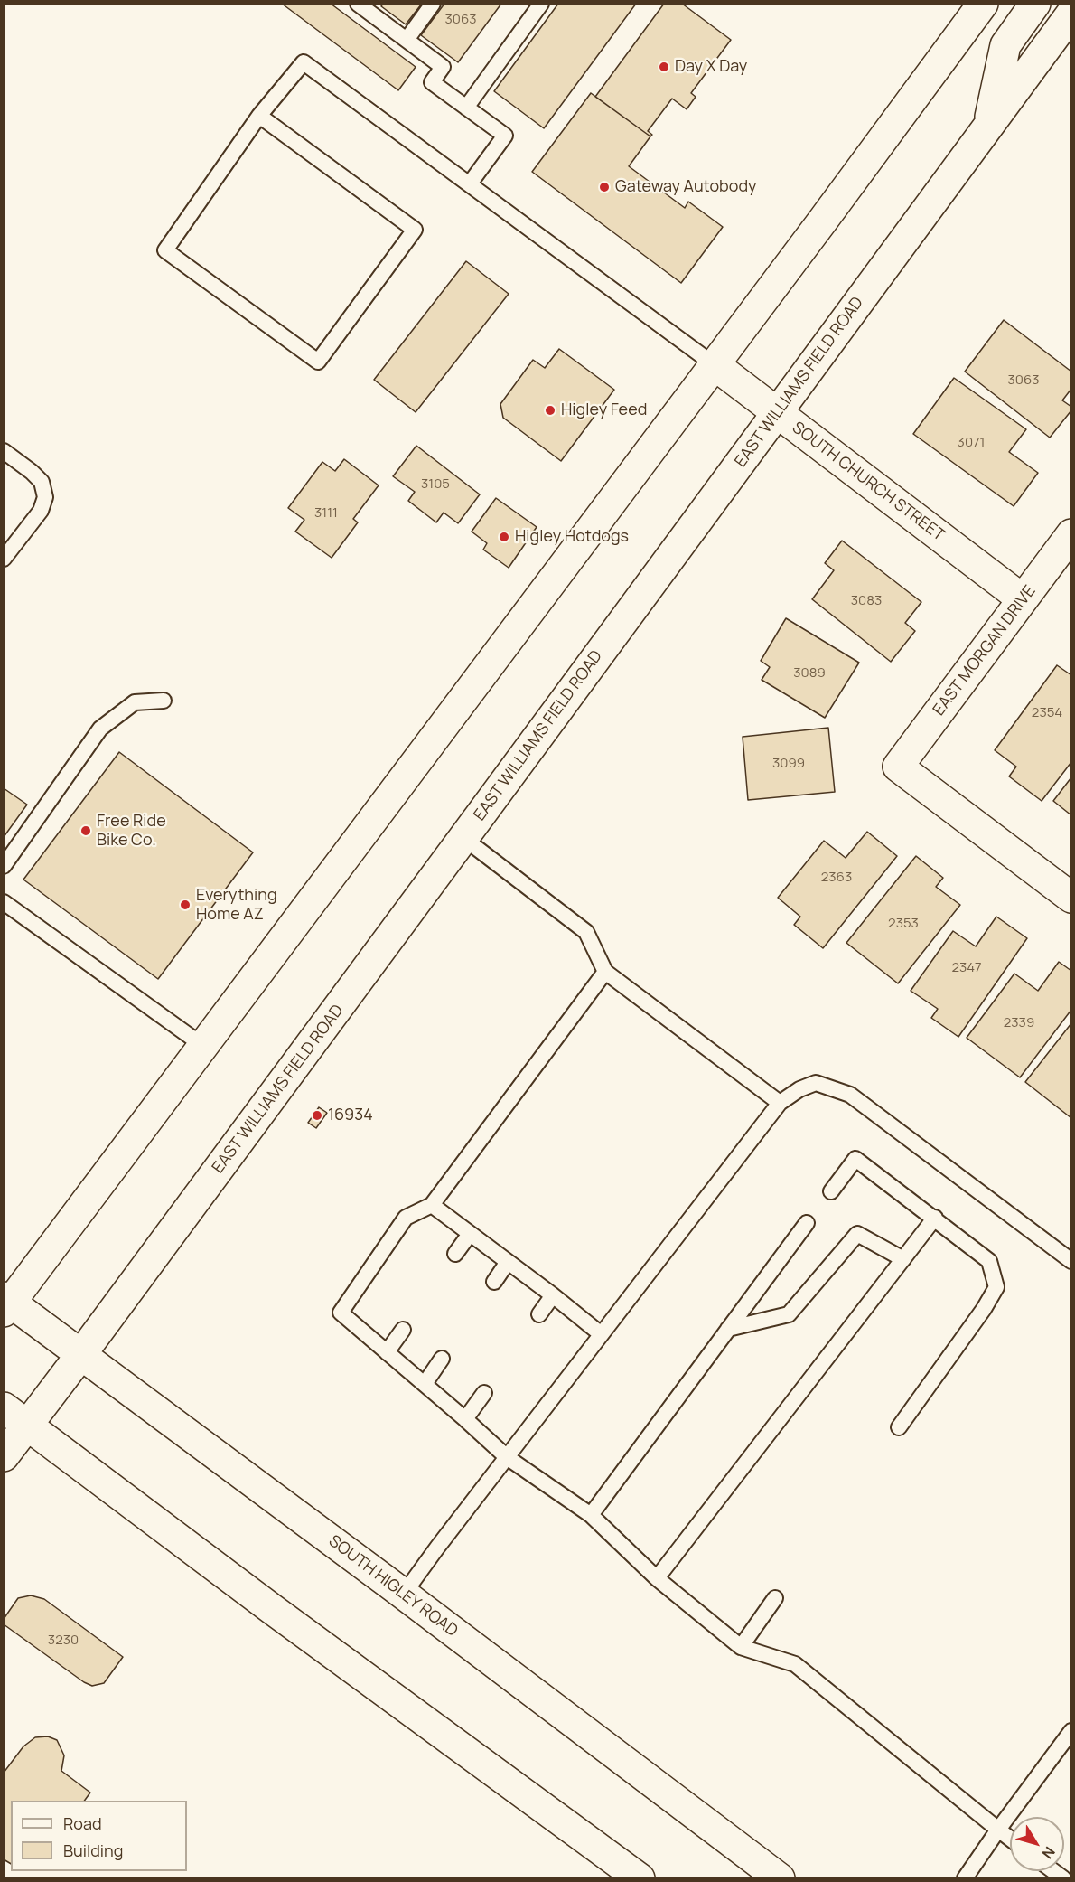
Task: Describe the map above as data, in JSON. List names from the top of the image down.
{
  "streets": {
    "main road": [
      "EAST WILLIAMS FIELD ROAD",
      "SOUTH CHURCH STREET",
      "EAST MORGAN DRIVE",
      "SOUTH HIGLEY ROAD"
    ]
  },
  "crossings": [
    ["EAST WILLIAMS FIELD ROAD", "SOUTH CHURCH STREET"],
    ["EAST WILLIAMS FIELD ROAD", "SOUTH HIGLEY ROAD"],
    ["SOUTH CHURCH STREET", "EAST MORGAN DRIVE"]
  ],
  "places": [
    "Day X Day",
    "Gateway Autobody",
    "Higley Feed",
    "Higley Hotdogs",
    "Free Ride Bike Co.",
    "Everything Home AZ",
    "16934"
  ],
  "house_numbers": [
    "3063",
    "3063",
    "3071",
    "3105",
    "3111",
    "3083",
    "3089",
    "2354",
    "3099",
    "2363",
    "2353",
    "2347",
    "2339",
    "3230"
  ],
  "legend": ["Road", "Building"],
  "north": "bottom right"
}
